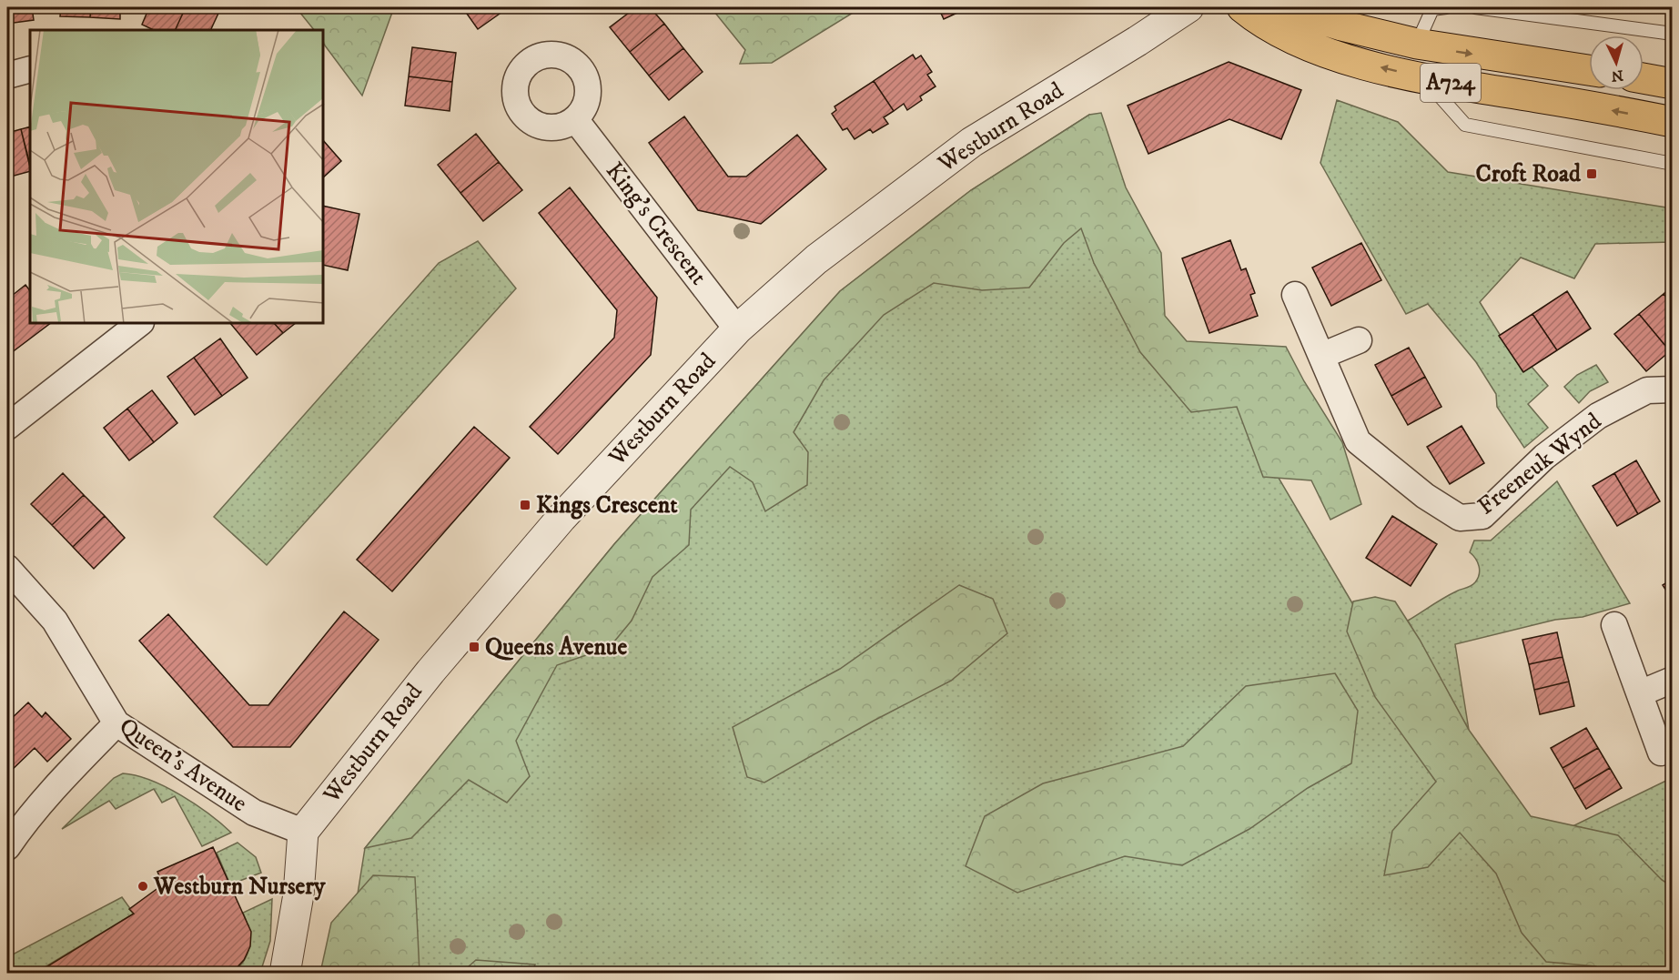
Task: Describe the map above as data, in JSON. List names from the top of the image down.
{
  "streets": {
    "main road": ["A724"],
    "street": [
      "Westburn Road",
      "King's Crescent",
      "Freeneuk Wynd",
      "Queen's Avenue"
    ]
  },
  "crossings": [
    ["Westburn Road", "King's Crescent"],
    ["Westburn Road", "Queen's Avenue"]
  ],
  "places": {
    "transit": ["Croft Road", "Kings Crescent", "Queens Avenue"],
    "other": ["Westburn Nursery"]
  },
  "north": "bottom"
}
